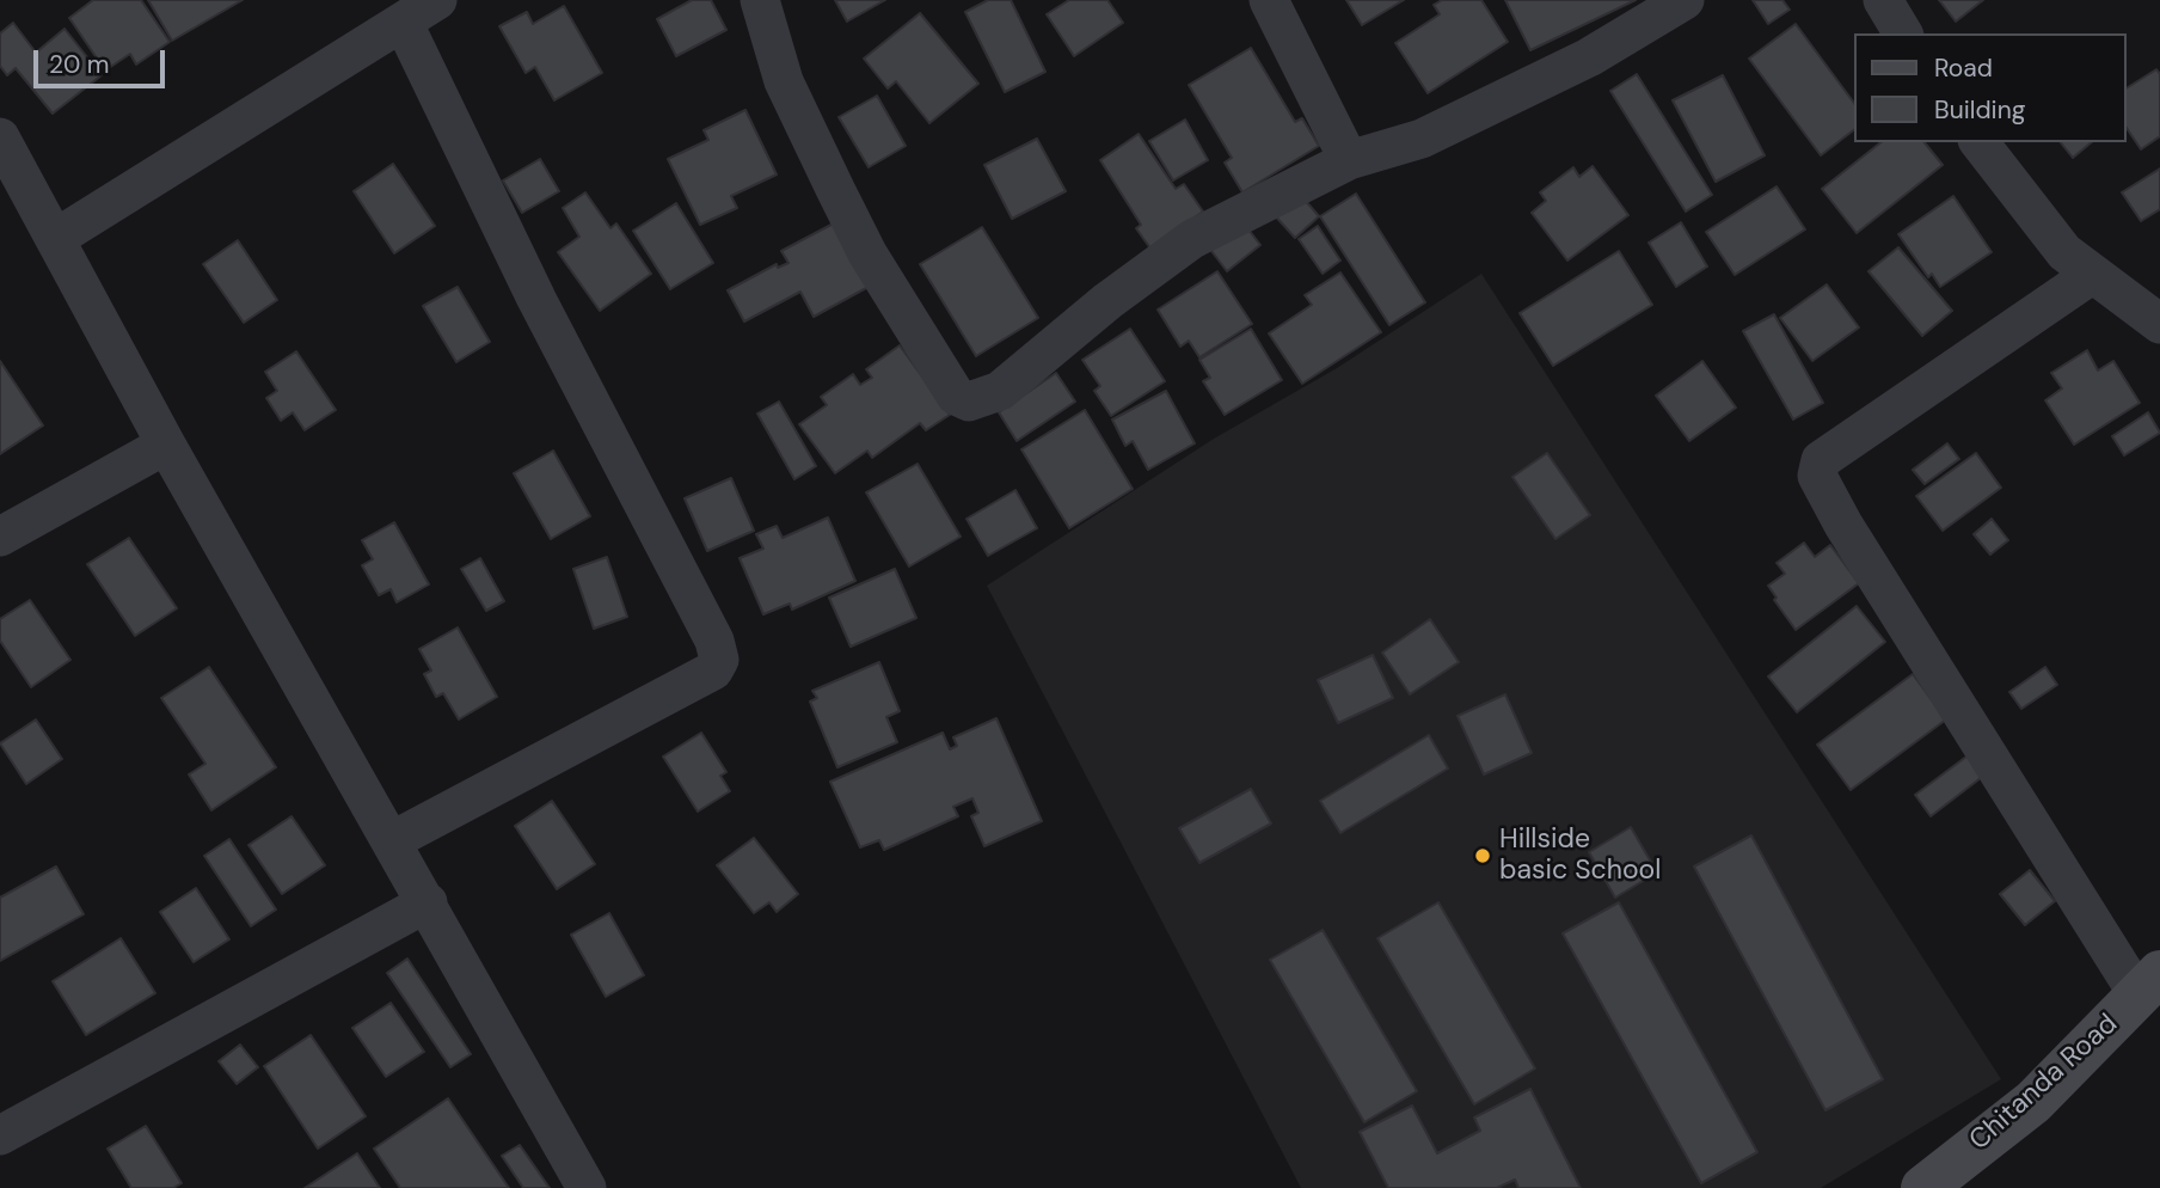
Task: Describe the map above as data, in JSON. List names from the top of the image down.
{
  "streets": {
    "street": ["Chitanda Road"]
  },
  "places": ["Hillside basic School"],
  "legend": ["Road", "Building"],
  "scale_bar": "20 m"
}
